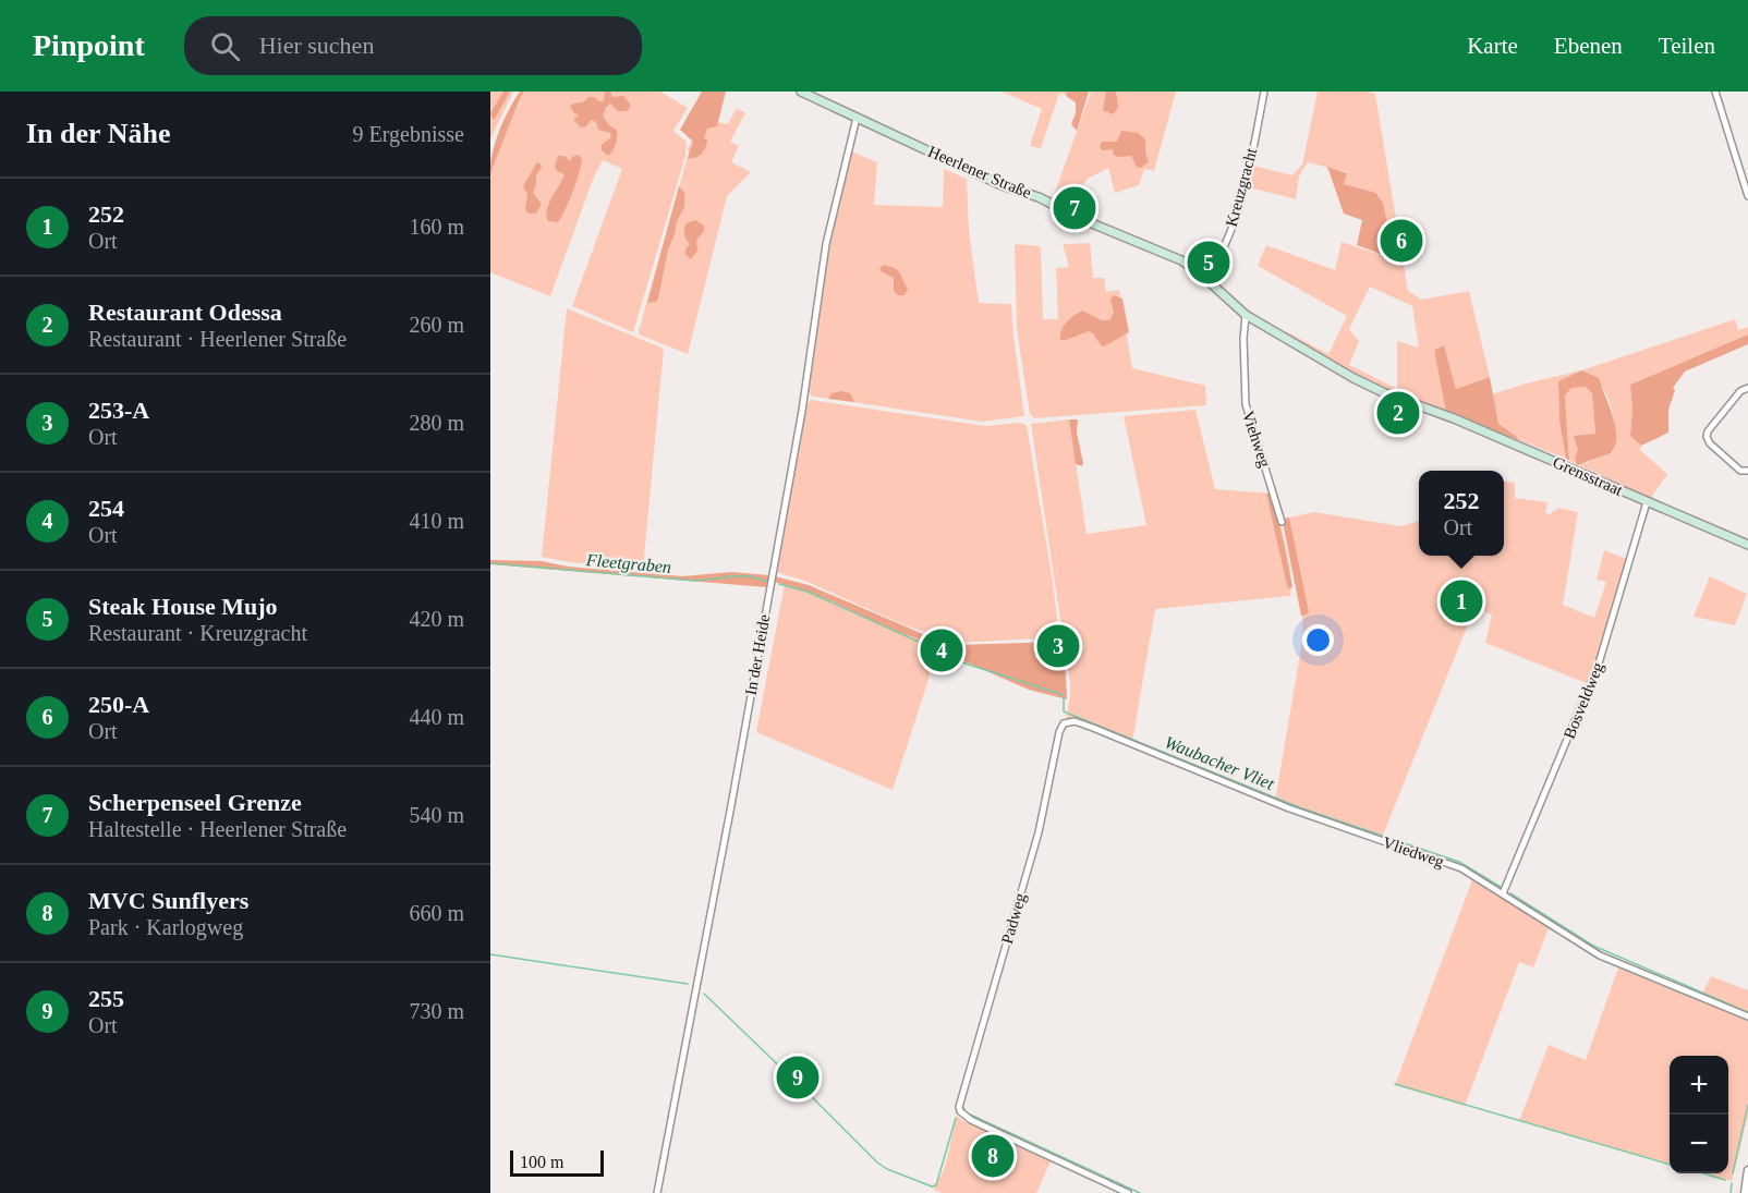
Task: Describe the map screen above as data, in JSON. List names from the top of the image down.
{
  "streets": {
    "main road": ["Heerlener Straße", "Grensstraat"],
    "street": [
      "Kreuzgracht",
      "Viehweg",
      "In der Heide",
      "Bosveldweg",
      "Vliedweg",
      "Padweg"
    ]
  },
  "crossings": [
    ["Heerlener Straße", "Kreuzgracht"],
    ["Heerlener Straße", "Viehweg"],
    ["Heerlener Straße", "Grensstraat"],
    ["Heerlener Straße", "In der Heide"],
    ["Grensstraat", "Bosveldweg"],
    ["Bosveldweg", "Vliedweg"],
    ["Vliedweg", "Padweg"]
  ],
  "water": ["Fleetgraben", "Waubacher Vliet"],
  "scale_bar": "100 m",
  "page": {
    "header": "Pinpoint",
    "search": "Hier suchen",
    "nav": ["Karte", "Ebenen", "Teilen"],
    "heading": ["In der Nähe", "9 Ergebnisse"],
    "list": [
      {
        "mark": "1",
        "name": "252",
        "note": "Ort",
        "value": "160 m"
      },
      {
        "mark": "2",
        "name": "Restaurant Odessa",
        "note": "Restaurant · Heerlener Straße",
        "value": "260 m"
      },
      {
        "mark": "3",
        "name": "253-A",
        "note": "Ort",
        "value": "280 m"
      },
      {
        "mark": "4",
        "name": "254",
        "note": "Ort",
        "value": "410 m"
      },
      {
        "mark": "5",
        "name": "Steak House Mujo",
        "note": "Restaurant · Kreuzgracht",
        "value": "420 m"
      },
      {
        "mark": "6",
        "name": "250-A",
        "note": "Ort",
        "value": "440 m"
      },
      {
        "mark": "7",
        "name": "Scherpenseel Grenze",
        "note": "Haltestelle · Heerlener Straße",
        "value": "540 m"
      },
      {
        "mark": "8",
        "name": "MVC Sunflyers",
        "note": "Park · Karlogweg",
        "value": "660 m"
      },
      {
        "mark": "9",
        "name": "255",
        "note": "Ort",
        "value": "730 m"
      }
    ],
    "pins": [
      "7",
      "6",
      "5",
      "2",
      "1",
      "3",
      "4",
      "9",
      "8"
    ],
    "popup": ["252", "Ort"],
    "map_buttons": ["+", "−"],
    "scale": "100 m"
  }
}
